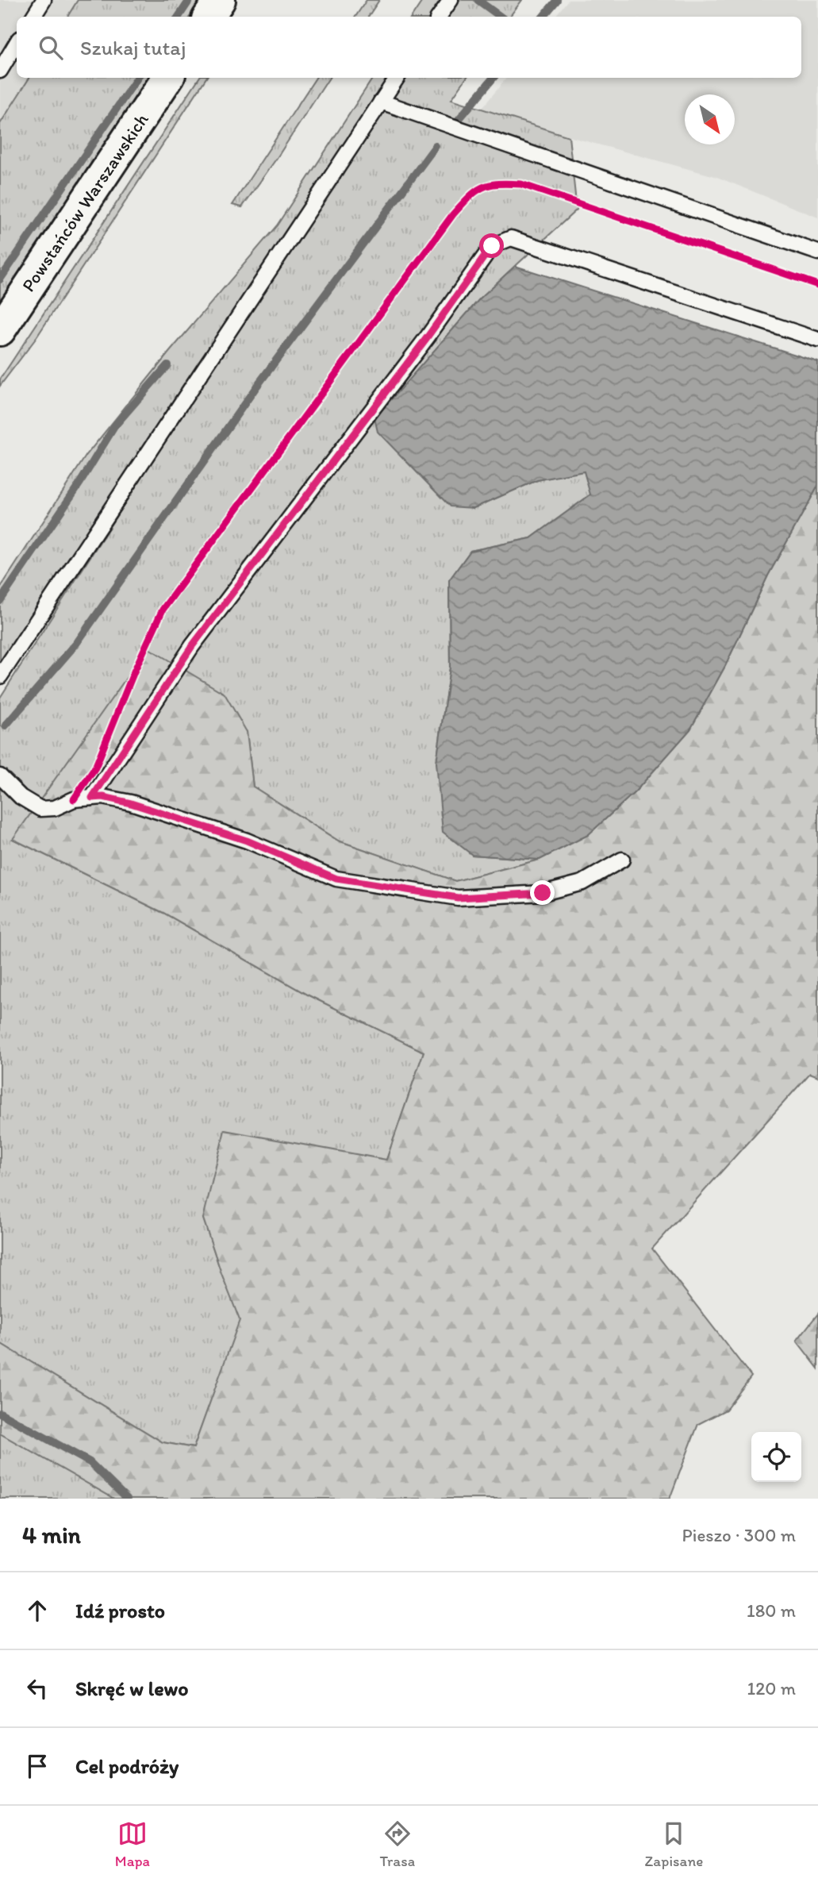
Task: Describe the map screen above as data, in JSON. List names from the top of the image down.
{
  "streets": {
    "main road": ["Powstańców Warszawskich"]
  },
  "north": "bottom right",
  "page": {
    "search": "Szukaj tutaj",
    "heading": ["4 min", "Pieszo · 300 m"],
    "list": [
      ["Idź prosto", "180 m"],
      ["Skręć w lewo", "120 m"],
      "Cel podróży"
    ],
    "nav": ["Mapa", "Trasa", "Zapisane"]
  }
}
